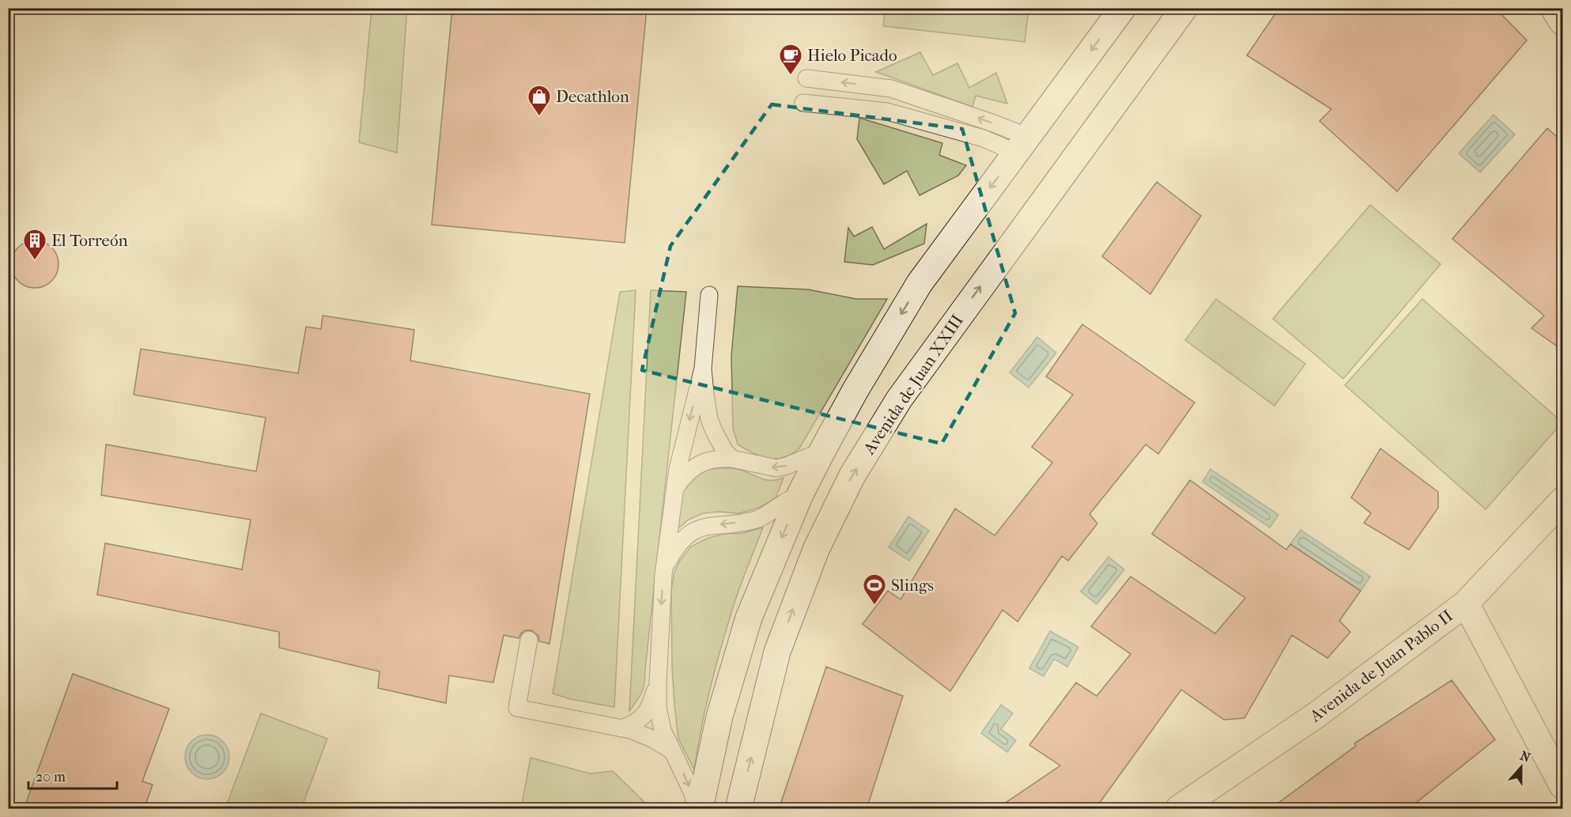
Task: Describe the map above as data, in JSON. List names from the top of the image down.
{
  "streets": {
    "main road": ["Avenida de Juan XXIII", "Avenida de Juan Pablo II"]
  },
  "places": {
    "cafe": ["Hielo Picado"],
    "shop": ["Decathlon"],
    "building": ["El Torreón"],
    "sports": ["Slings"]
  },
  "scale_bar": "20 m",
  "north": "top"
}
